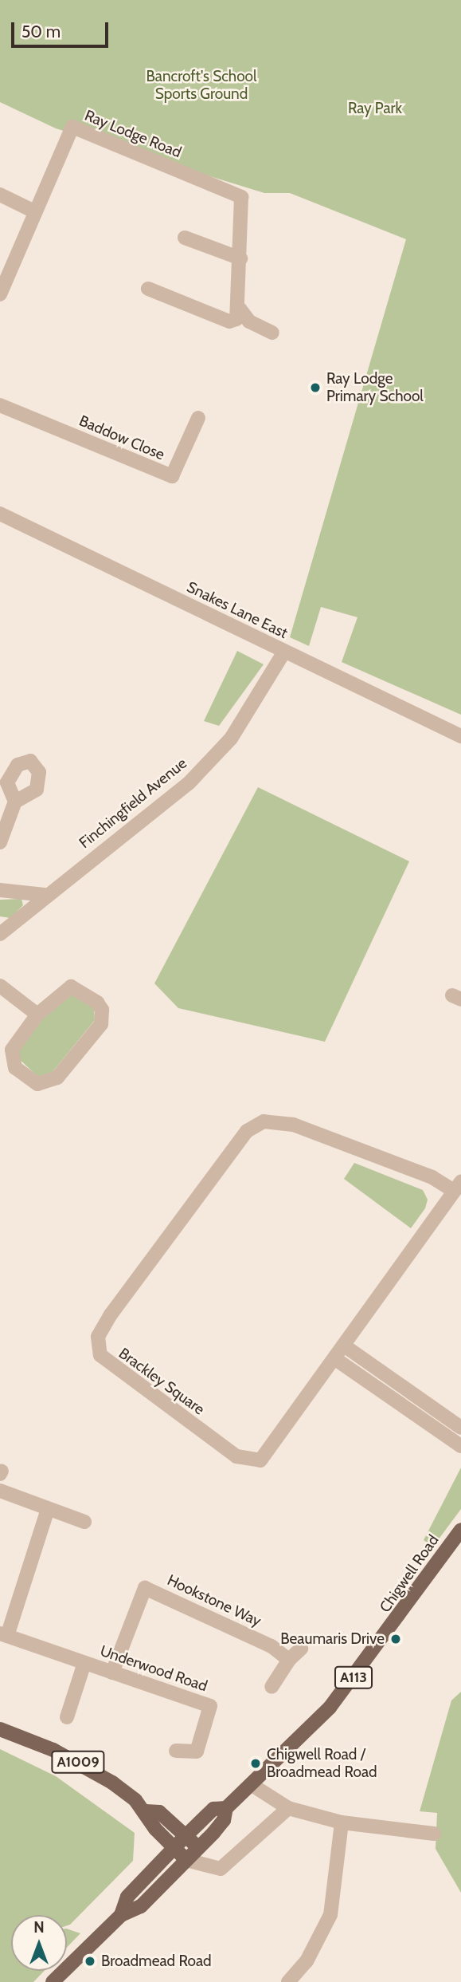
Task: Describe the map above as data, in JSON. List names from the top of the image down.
{
  "streets": {
    "main road": ["Chigwell Road", "A113", "A1009"],
    "street": [
      "Ray Lodge Road",
      "Baddow Close",
      "Snakes Lane East",
      "Finchingfield Avenue",
      "Brackley Square",
      "Hookstone Way",
      "Underwood Road"
    ]
  },
  "crossings": [
    ["Snakes Lane East", "Finchingfield Avenue"],
    ["Chigwell Road", "A113"],
    ["Hookstone Way", "Underwood Road"],
    ["A113", "A1009"]
  ],
  "parks": ["Bancroft's School Sports Ground", "Ray Park"],
  "places": [
    "Ray Lodge Primary School",
    "Beaumaris Drive",
    "Chigwell Road / Broadmead Road",
    "Broadmead Road"
  ],
  "scale_bar": "50 m",
  "north": "top"
}
